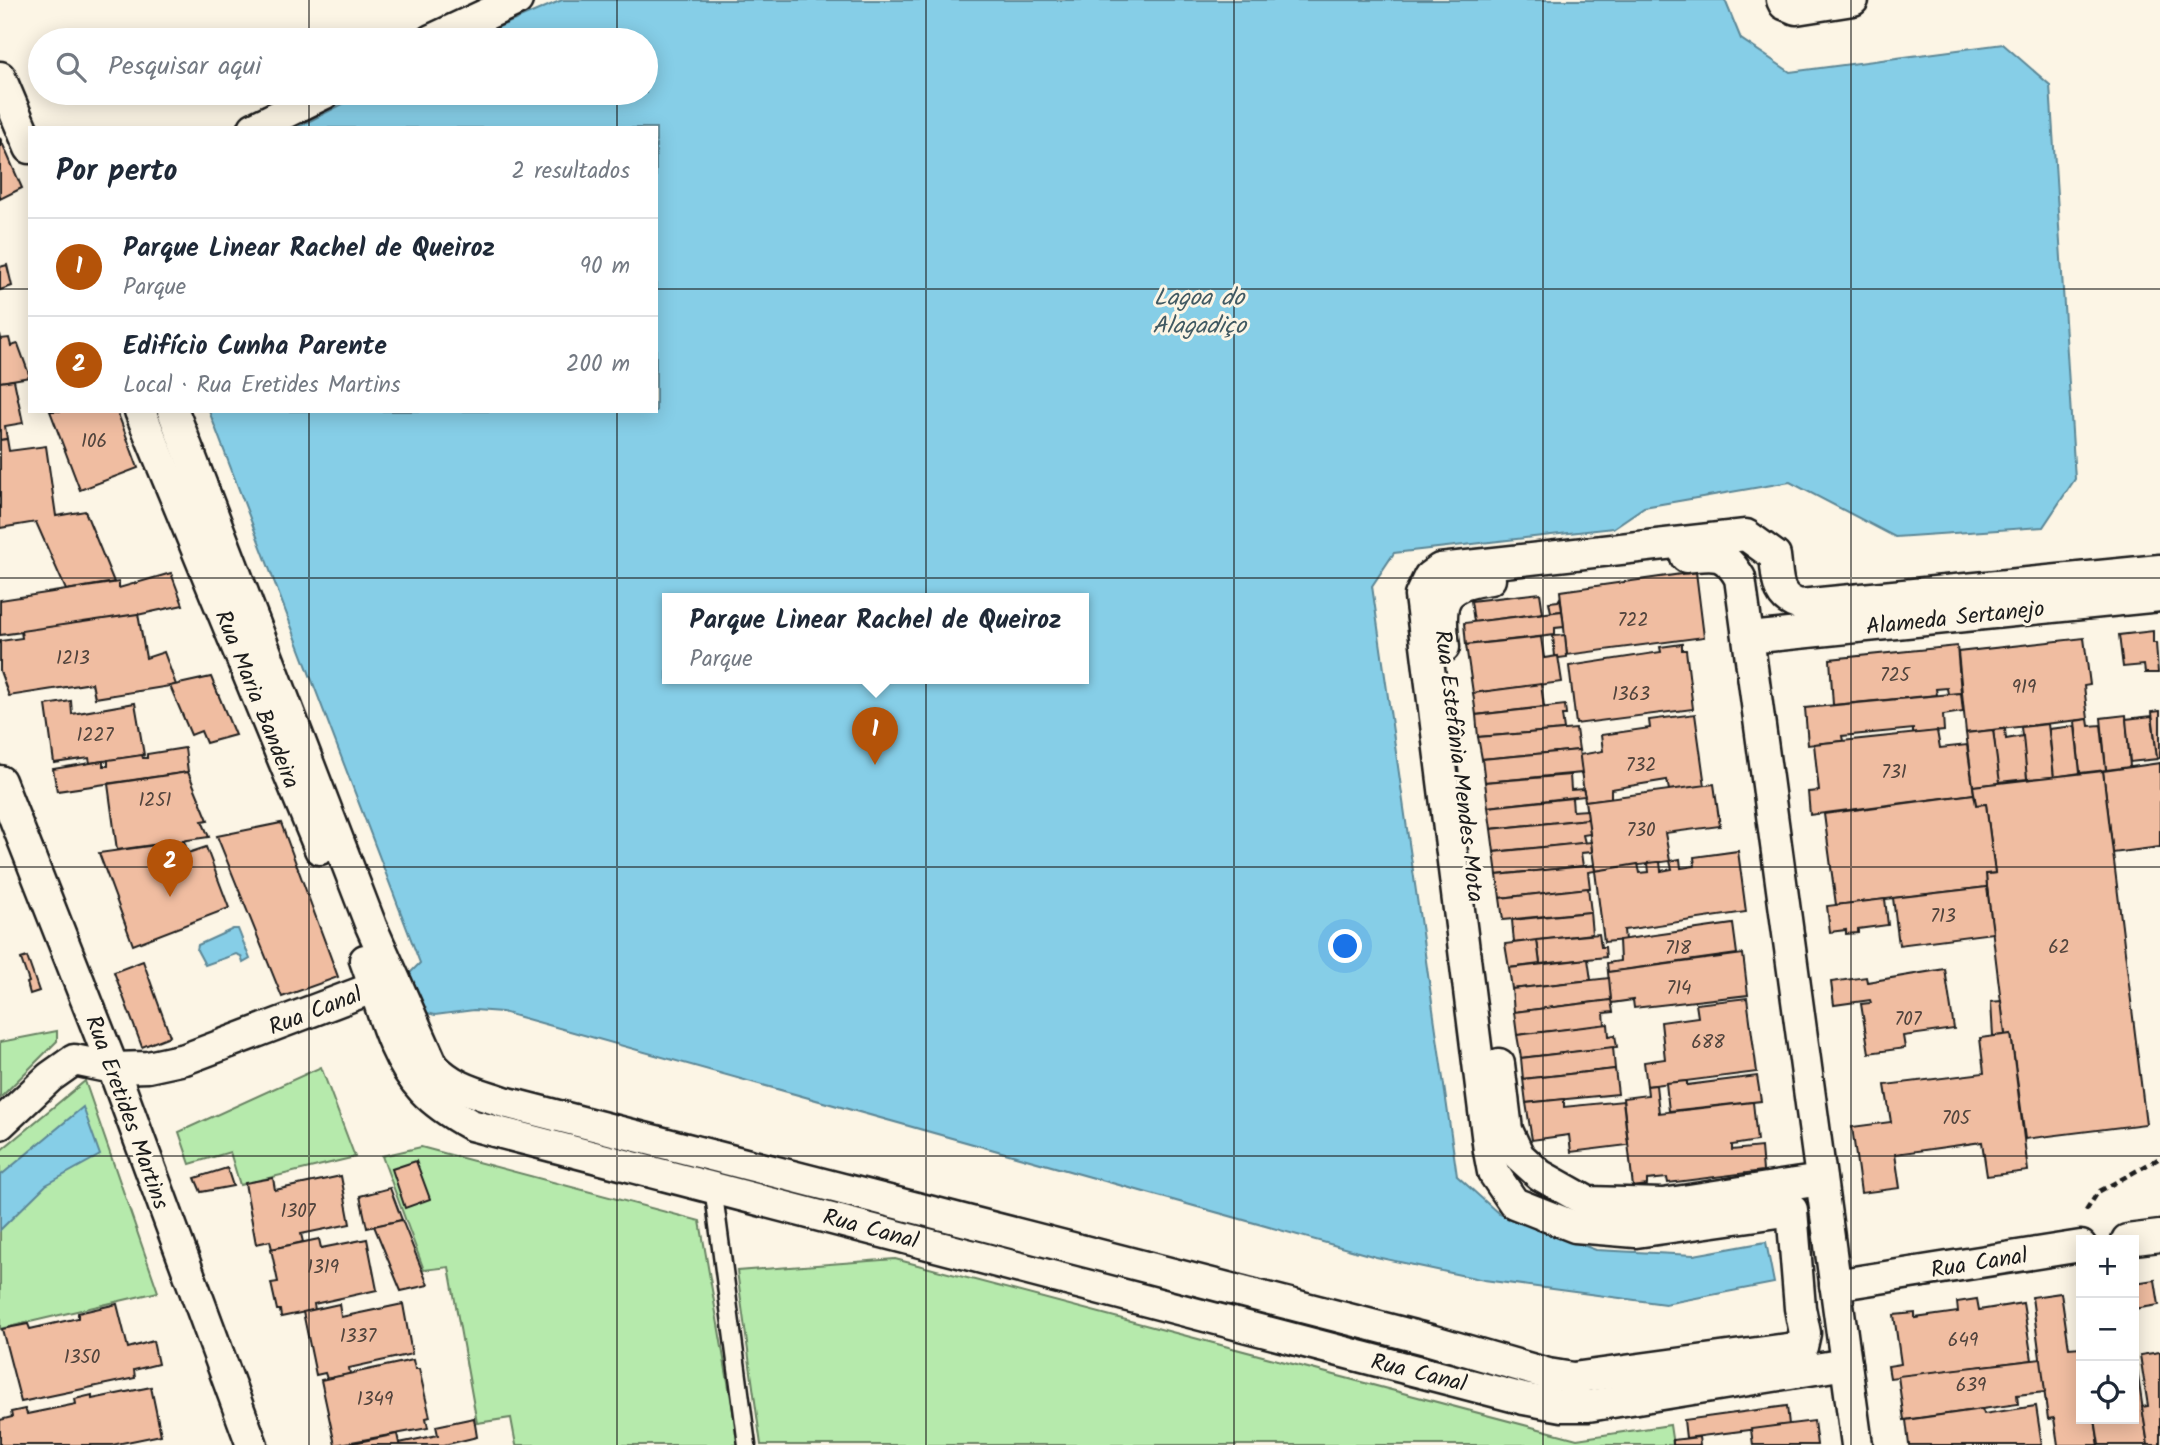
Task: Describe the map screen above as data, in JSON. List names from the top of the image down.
{
  "streets": {
    "street": [
      "Alameda Sertanejo",
      "Rua Maria Bandeira",
      "Rua Estefânia Mendes Mota",
      "Rua Canal",
      "Rua Eretides Martins"
    ]
  },
  "crossings": [
    ["Alameda Sertanejo", "Rua Estefânia Mendes Mota"],
    ["Rua Maria Bandeira", "Rua Canal"],
    ["Rua Estefânia Mendes Mota", "Rua Canal"],
    ["Rua Canal", "Rua Eretides Martins"]
  ],
  "water": ["Lagoa do Alagadiço"],
  "house_numbers": [
    "106",
    "722",
    "1213",
    "725",
    "919",
    "1363",
    "1227",
    "732",
    "731",
    "1251",
    "730",
    "713",
    "62",
    "718",
    "714",
    "707",
    "688",
    "705",
    "1307",
    "1319",
    "1337",
    "649",
    "1350",
    "639",
    "1349"
  ],
  "page": {
    "search": "Pesquisar aqui",
    "heading": ["Por perto", "2 resultados"],
    "list": [
      {
        "mark": "1",
        "name": "Parque Linear Rachel de Queiroz",
        "note": "Parque",
        "value": "90 m"
      },
      {
        "mark": "2",
        "name": "Edifício Cunha Parente",
        "note": "Local · Rua Eretides Martins",
        "value": "200 m"
      }
    ],
    "popup": ["Parque Linear Rachel de Queiroz", "Parque"],
    "pins": ["1", "2"],
    "map_buttons": ["+", "−"]
  }
}
